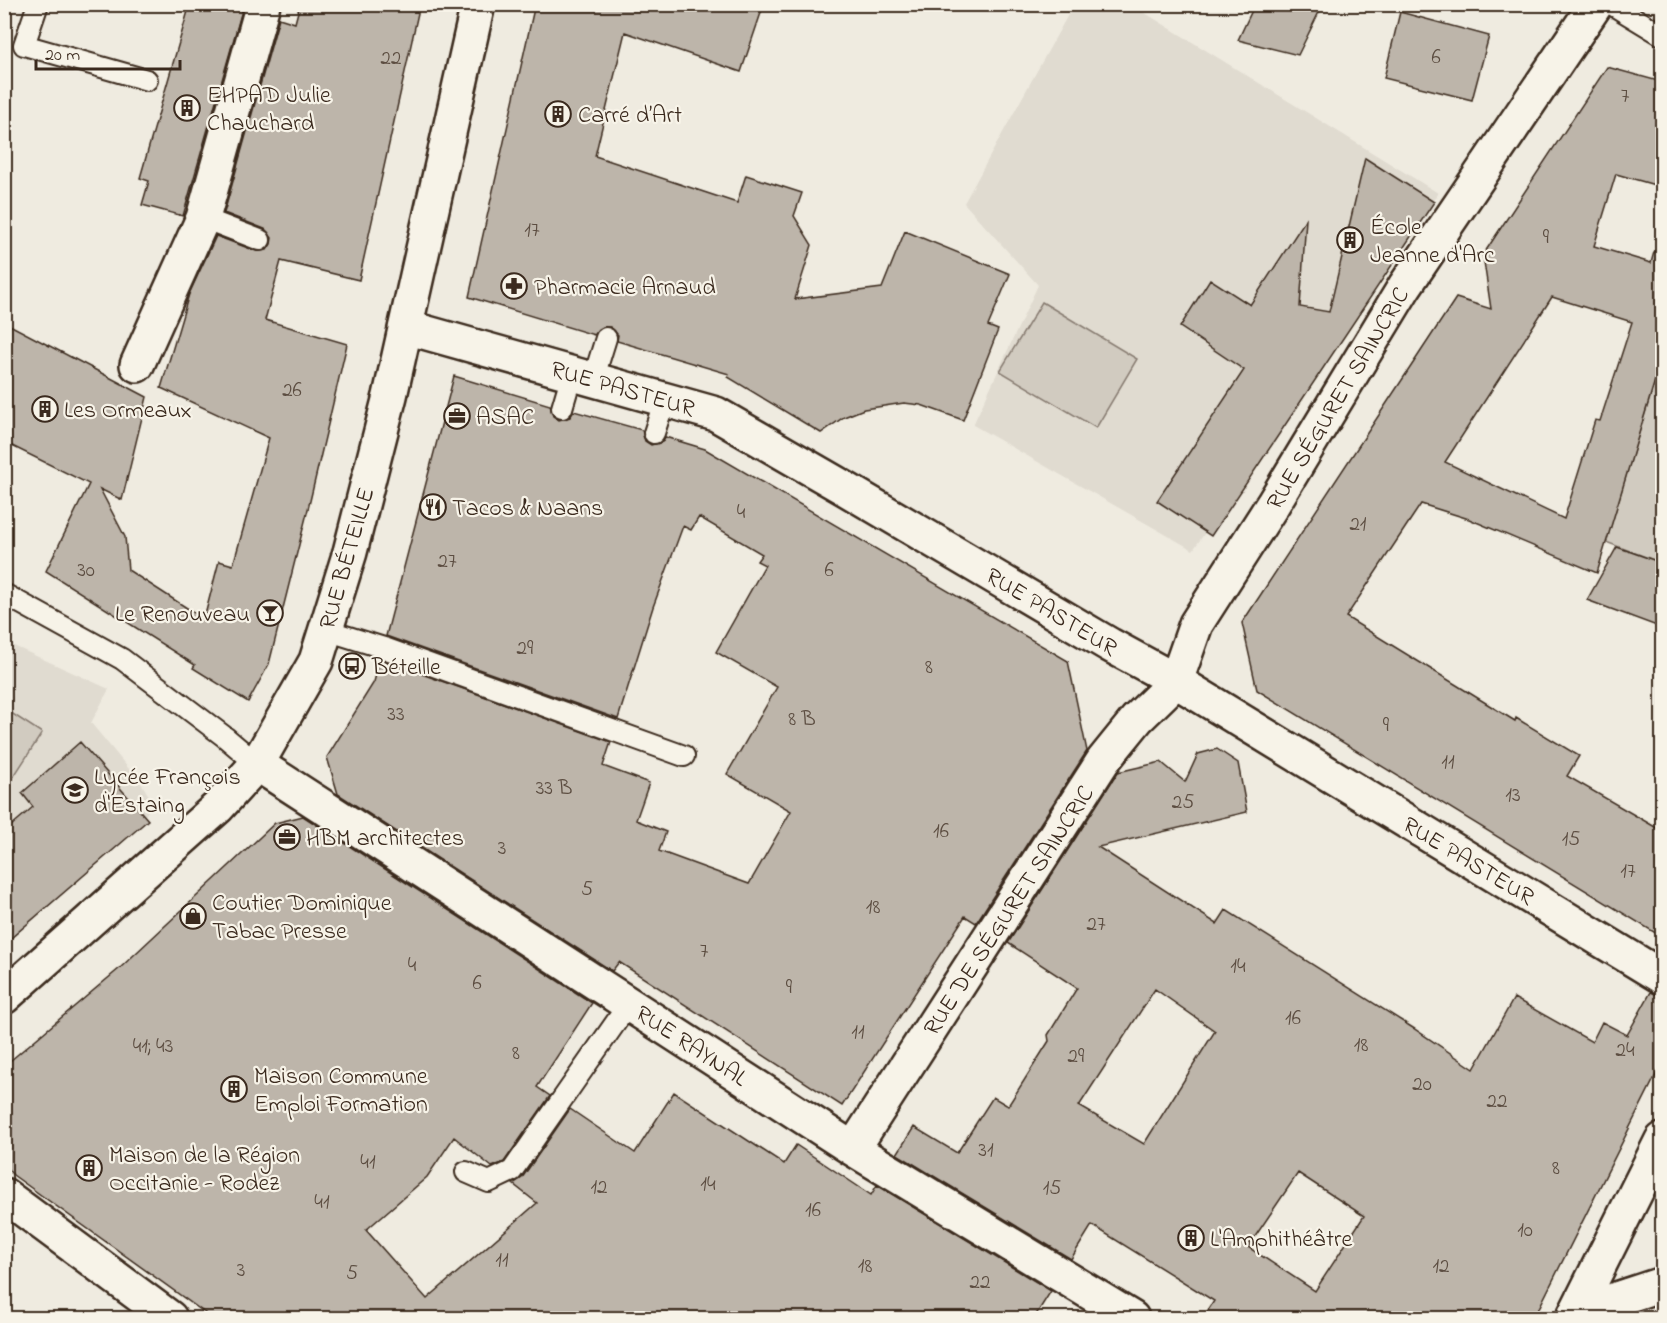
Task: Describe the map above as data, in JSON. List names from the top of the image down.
{
  "streets": {
    "street": [
      "RUE PASTEUR",
      "RUE SÉGURET SAINCRIC",
      "RUE BÉTEILLE",
      "RUE DE SÉGURET SAINCRIC",
      "RUE RAYNAL"
    ]
  },
  "crossings": [
    ["RUE PASTEUR", "RUE SÉGURET SAINCRIC"],
    ["RUE PASTEUR", "RUE BÉTEILLE"],
    ["RUE PASTEUR", "RUE DE SÉGURET SAINCRIC"],
    ["RUE SÉGURET SAINCRIC", "RUE DE SÉGURET SAINCRIC"],
    ["RUE BÉTEILLE", "RUE RAYNAL"],
    ["RUE DE SÉGURET SAINCRIC", "RUE RAYNAL"]
  ],
  "places": {
    "building": [
      "EHPAD Julie Chauchard",
      "Carré d’Art",
      "École Jeanne d'Arc",
      "Les Ormeaux",
      "Maison Commune Emploi Formation",
      "Maison de la Région Occitanie - Rodez",
      "L'Amphithéâtre"
    ],
    "pharmacy": ["Pharmacie Arnaud"],
    "office": ["ASAC", "HBM architectes"],
    "restaurant": ["Tacos & Naans"],
    "bar": ["Le Renouveau"],
    "bus stop": ["Béteille"],
    "school or university": ["Lycée François d'Estaing"],
    "shop": ["Coutier Dominique Tabac Presse"]
  },
  "house_numbers": [
    "6",
    "22",
    "7",
    "17",
    "9",
    "26",
    "4",
    "21",
    "27",
    "30",
    "6",
    "29",
    "8",
    "33",
    "8 B",
    "9",
    "11",
    "33 B",
    "13",
    "25",
    "16",
    "15",
    "3",
    "17",
    "5",
    "18",
    "27",
    "7",
    "4",
    "14",
    "6",
    "9",
    "16",
    "11",
    "18",
    "41; 43",
    "24",
    "8",
    "29",
    "20",
    "22",
    "31",
    "41",
    "8",
    "14",
    "12",
    "15",
    "41",
    "16",
    "10",
    "11",
    "18",
    "12",
    "3",
    "5",
    "22"
  ],
  "scale_bar": "20 m"
}
